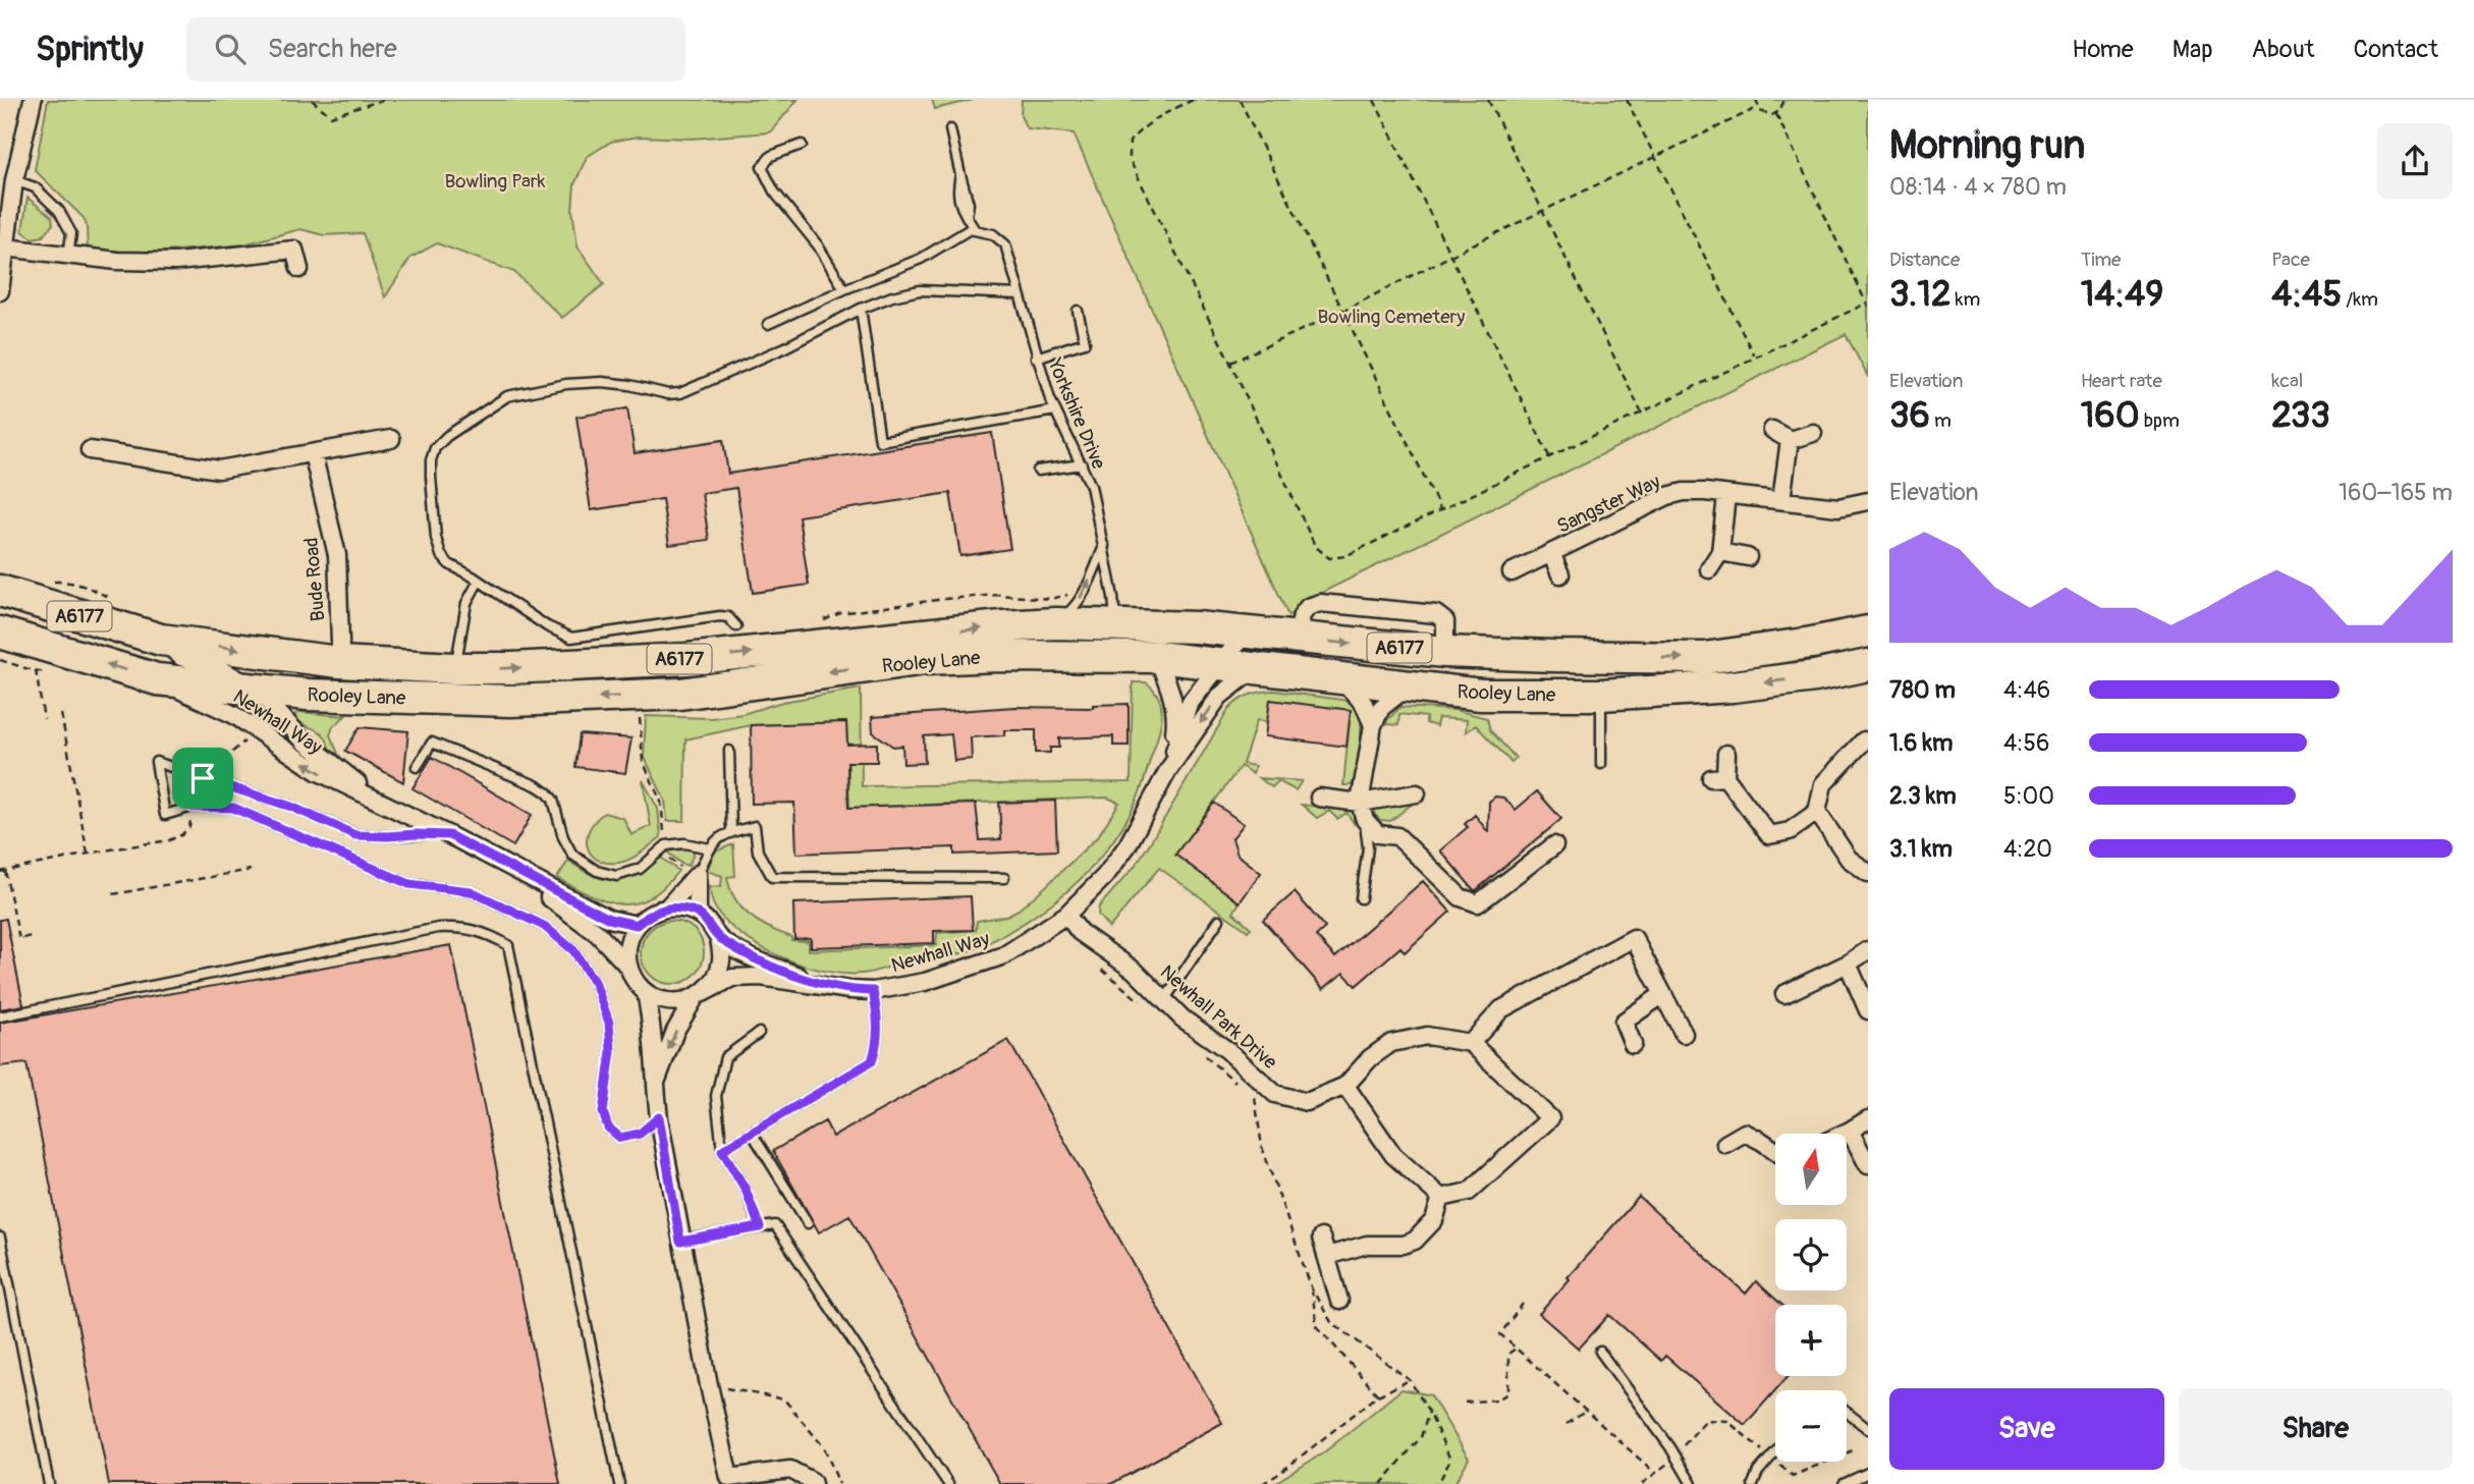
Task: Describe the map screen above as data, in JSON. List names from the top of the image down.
{
  "streets": {
    "highway": ["A6177", "Rooley Lane"],
    "street": [
      "Sangster Way",
      "Bude Road",
      "Newhall Way",
      "Newhall Park Drive"
    ],
    "lane": ["Yorkshire Drive"]
  },
  "crossings": [
    ["Yorkshire Drive", "Rooley Lane"],
    ["Bude Road", "Rooley Lane"],
    ["Rooley Lane", "Newhall Way"],
    ["Newhall Way", "Newhall Park Drive"]
  ],
  "parks": ["Bowling Park", "Bowling Cemetery"],
  "north": "top",
  "page": {
    "header": "Sprintly",
    "search": "Search here",
    "nav": [
      "Home",
      "Map",
      "About",
      "Contact"
    ],
    "heading": ["Morning run", "08:14 · 4 × 780 m"],
    "stats": [
      ["Distance", "3.12 km"],
      ["Time", "14:49"],
      ["Pace", "4:45 /km"],
      ["Elevation", "36 m"],
      ["Heart rate", "160 bpm"],
      ["kcal", "233"]
    ],
    "chart": ["Elevation", "160–165 m"],
    "list": [
      {
        "name": "780 m",
        "note": "4:46"
      },
      {
        "name": "1.6 km",
        "note": "4:56"
      },
      {
        "name": "2.3 km",
        "note": "5:00"
      },
      {
        "name": "3.1 km",
        "note": "4:20"
      }
    ],
    "map_buttons": ["+", "−"],
    "buttons": ["Save", "Share"]
  }
}
